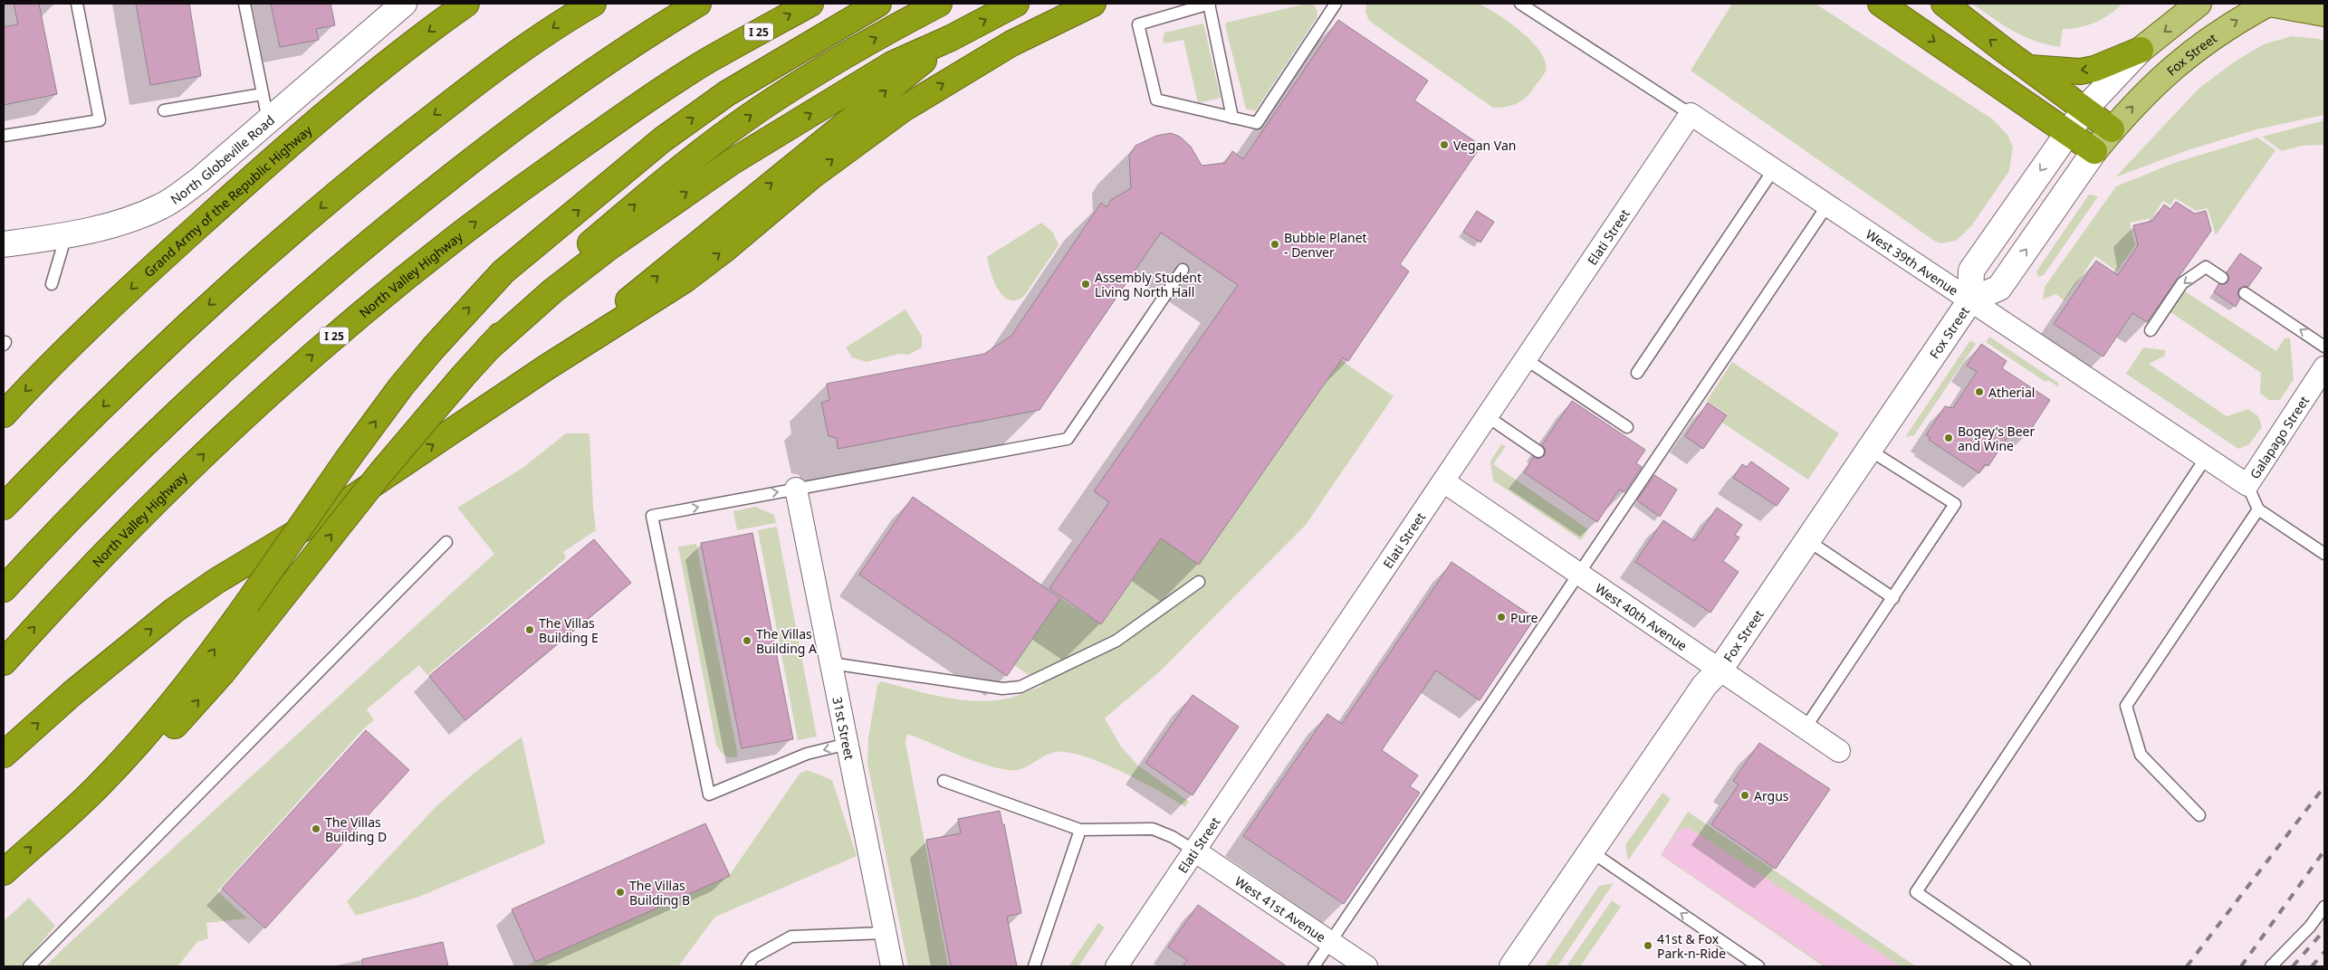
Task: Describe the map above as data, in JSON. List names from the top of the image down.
{
  "streets": {
    "highway": ["I 25", "Grand Army of the Republic Highway", "North Valley Highway"],
    "main road": ["Fox Street"],
    "street": [
      "North Globeville Road",
      "Elati Street",
      "West 39th Avenue",
      "Galapago Street",
      "West 40th Avenue",
      "31st Street",
      "West 41st Avenue"
    ]
  },
  "crossings": [
    ["Fox Street", "West 39th Avenue"],
    ["Fox Street", "West 40th Avenue"],
    ["Elati Street", "West 39th Avenue"],
    ["Elati Street", "West 40th Avenue"],
    ["Elati Street", "West 41st Avenue"],
    ["West 39th Avenue", "Galapago Street"]
  ],
  "places": [
    "Vegan Van",
    "Bubble Planet - Denver",
    "Assembly Student Living North Hall",
    "Atherial",
    "Bogey's Beer and Wine",
    "Pure",
    "The Villas Building E",
    "The Villas Building A",
    "Argus",
    "The Villas Building D",
    "The Villas Building B",
    "41st & Fox Park-n-Ride"
  ]
}
